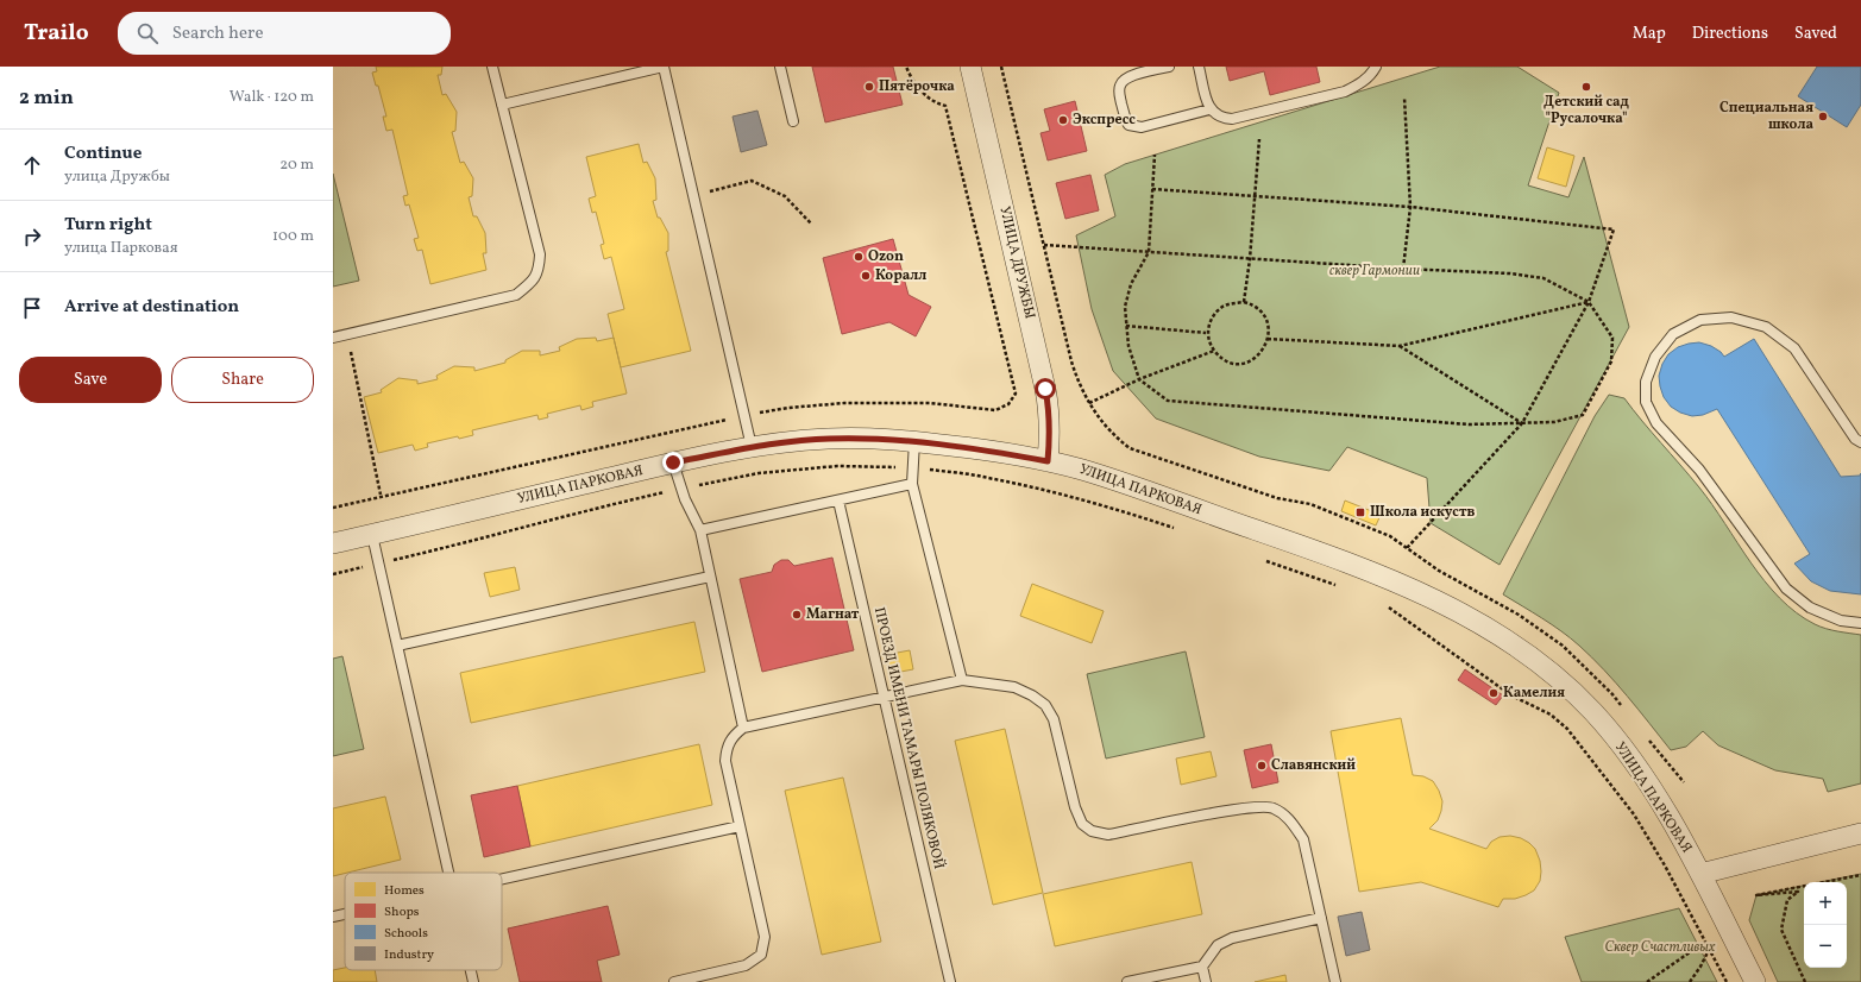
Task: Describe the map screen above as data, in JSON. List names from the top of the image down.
{
  "streets": {
    "street": ["УЛИЦА ДРУЖБЫ", "УЛИЦА ПАРКОВАЯ"],
    "lane": ["ПРОЕЗД ИМЕНИ ТАМАРЫ ПОЛЯКОВОЙ"]
  },
  "crossings": [
    ["УЛИЦА ДРУЖБЫ", "УЛИЦА ПАРКОВАЯ"]
  ],
  "parks": ["сквер Гармонии", "Сквер Счастливых"],
  "places": {
    "other": [
      "Пятёрочка",
      "Детский сад \"Русалочка\"",
      "Специальная школа",
      "Экспресс",
      "Ozon",
      "Коралл",
      "Магнат",
      "Камелия",
      "Славянский"
    ],
    "transit": ["Школа искуств"]
  },
  "legend": [
    "Homes",
    "Shops",
    "Schools",
    "Industry"
  ],
  "page": {
    "header": "Trailo",
    "search": "Search here",
    "nav": ["Map", "Directions", "Saved"],
    "heading": ["2 min", "Walk · 120 m"],
    "list": [
      ["Continue", "улица Дружбы", "20 m"],
      ["Turn right", "улица Парковая", "100 m"],
      "Arrive at destination"
    ],
    "buttons": ["Save", "Share"],
    "map_buttons": ["+", "−"]
  }
}
